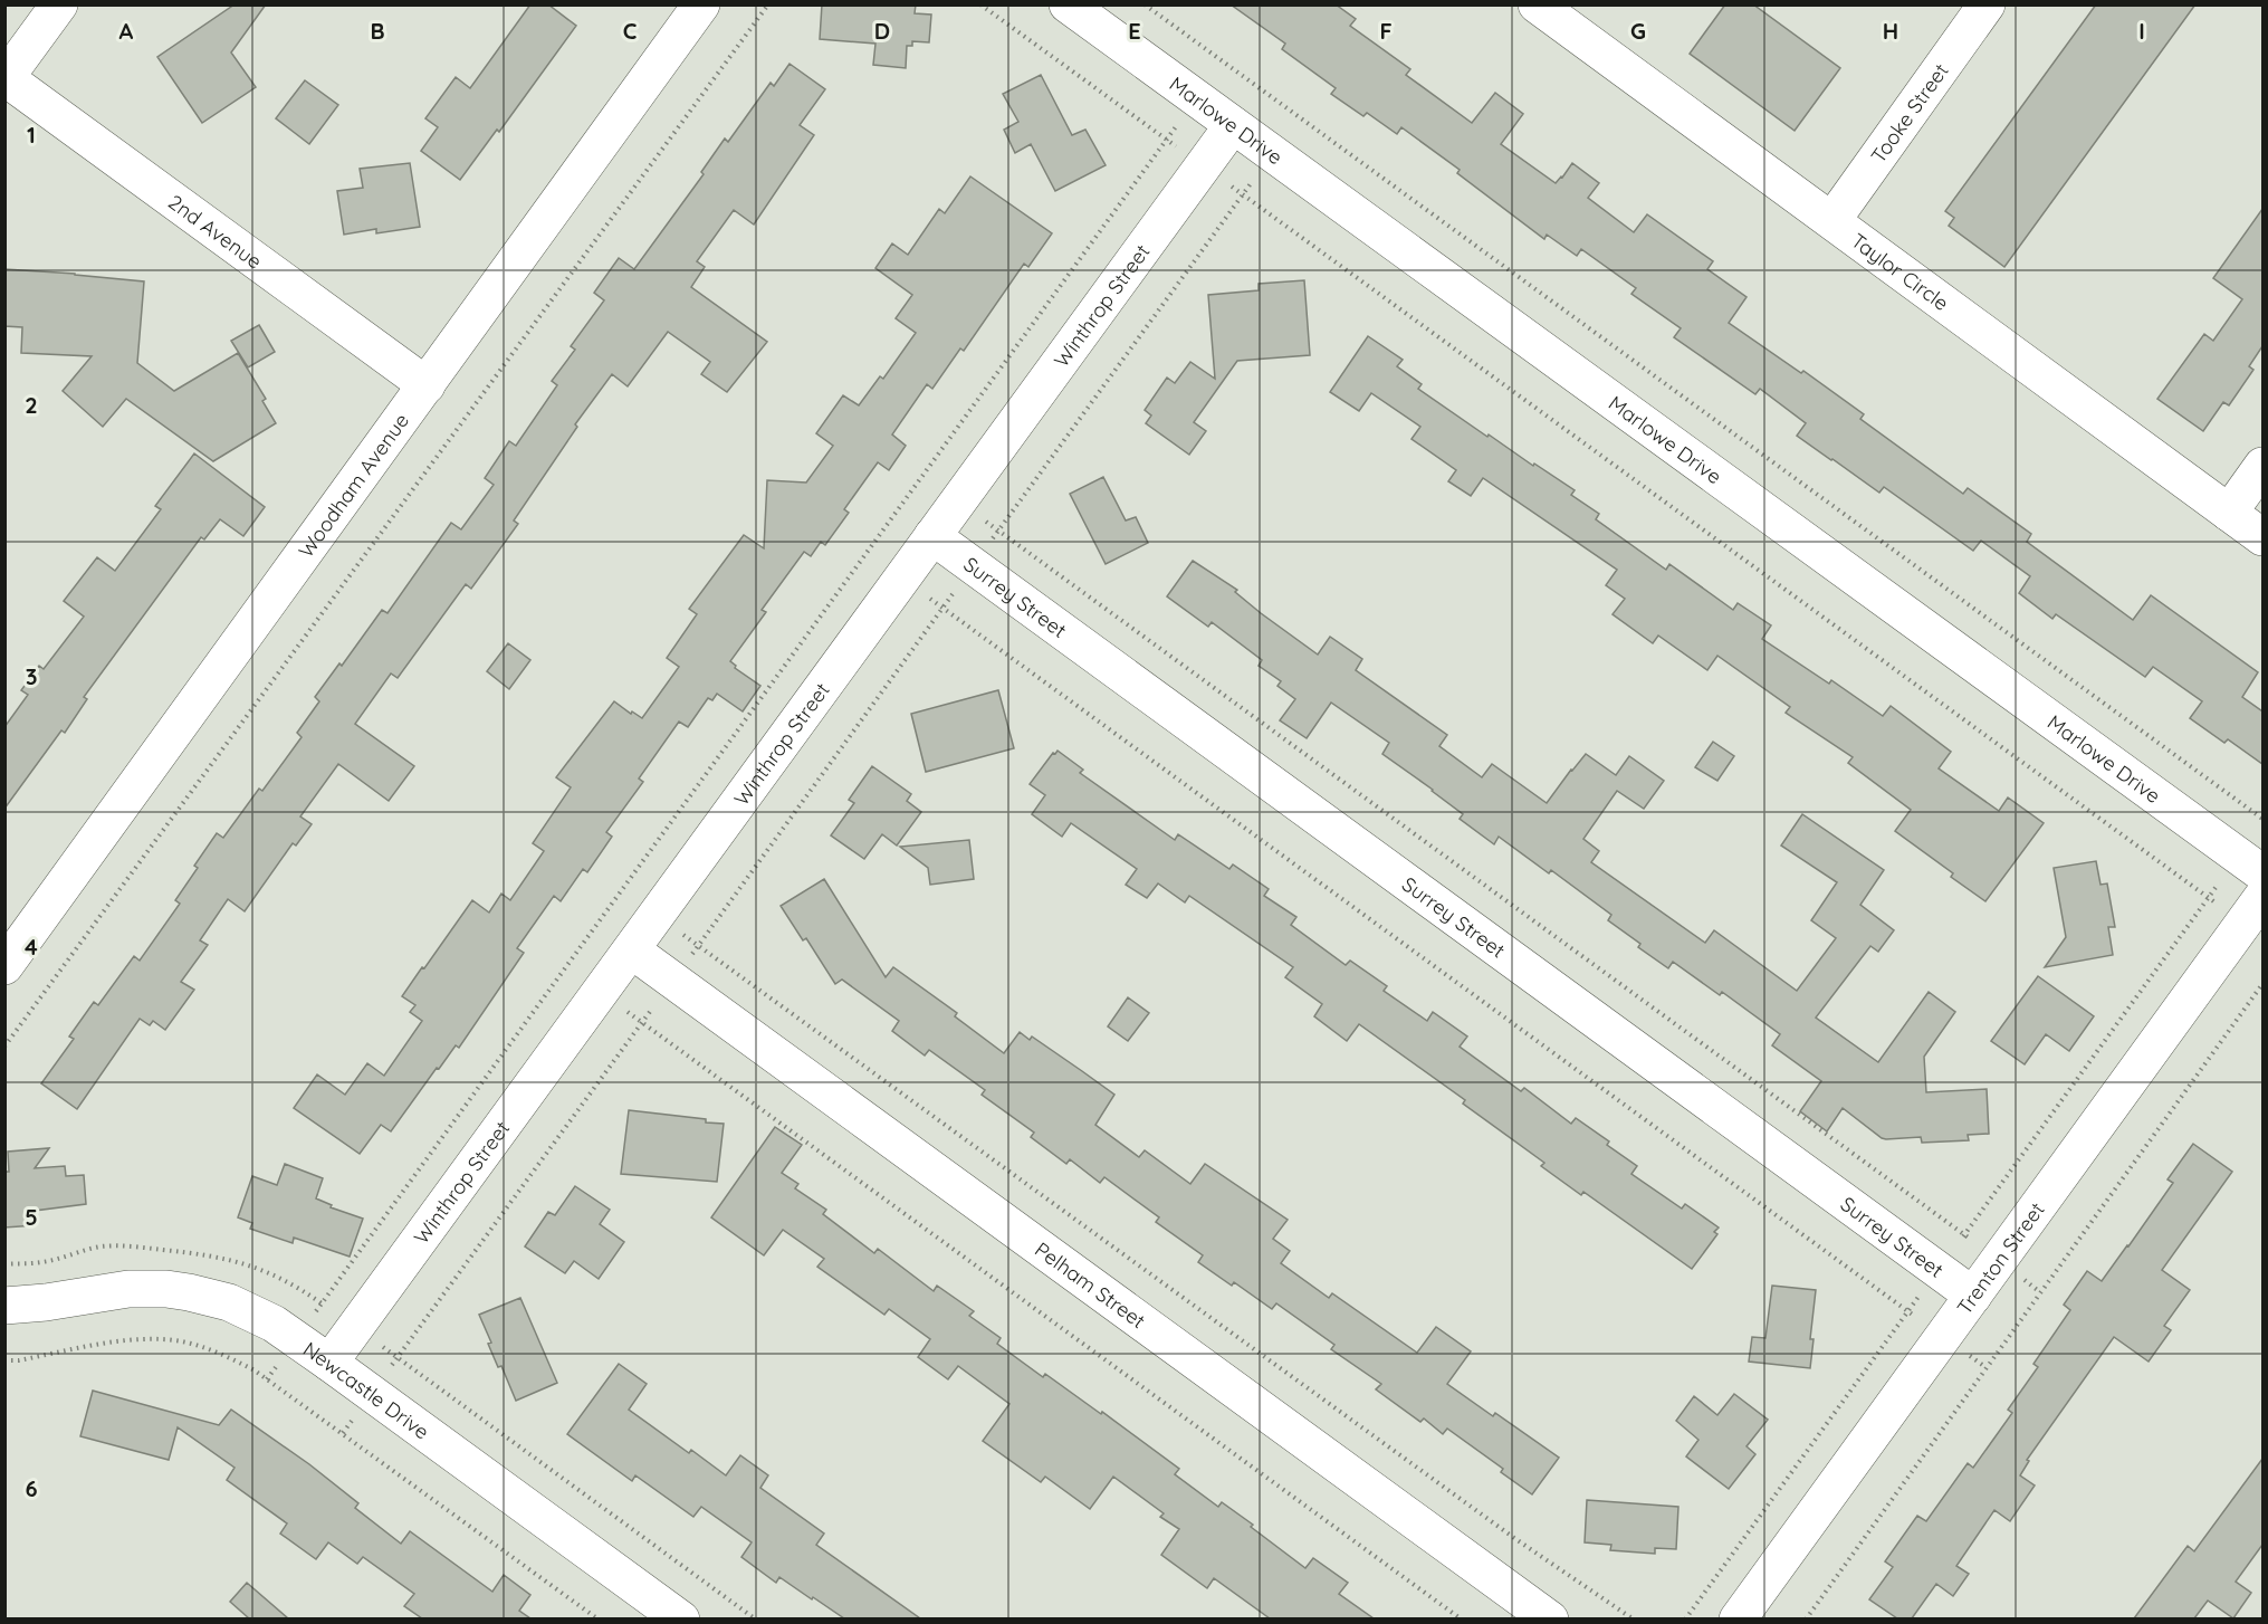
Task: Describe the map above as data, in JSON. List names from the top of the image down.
{
  "streets": {
    "street": [
      "Tooke Street",
      "Marlowe Drive",
      "2nd Avenue",
      "Taylor Circle",
      "Winthrop Street",
      "Woodham Avenue",
      "Surrey Street",
      "Trenton Street",
      "Pelham Street",
      "Newcastle Drive"
    ]
  },
  "crossings": [
    ["Tooke Street", "Taylor Circle"],
    ["Marlowe Drive", "Winthrop Street"],
    ["2nd Avenue", "Woodham Avenue"],
    ["Winthrop Street", "Surrey Street"],
    ["Winthrop Street", "Pelham Street"],
    ["Winthrop Street", "Newcastle Drive"],
    ["Surrey Street", "Trenton Street"]
  ],
  "grid": {
    "columns": [
      "A",
      "B",
      "C",
      "D",
      "E",
      "F",
      "G",
      "H",
      "I"
    ],
    "rows": [
      "1",
      "2",
      "3",
      "4",
      "5",
      "6"
    ]
  }
}
